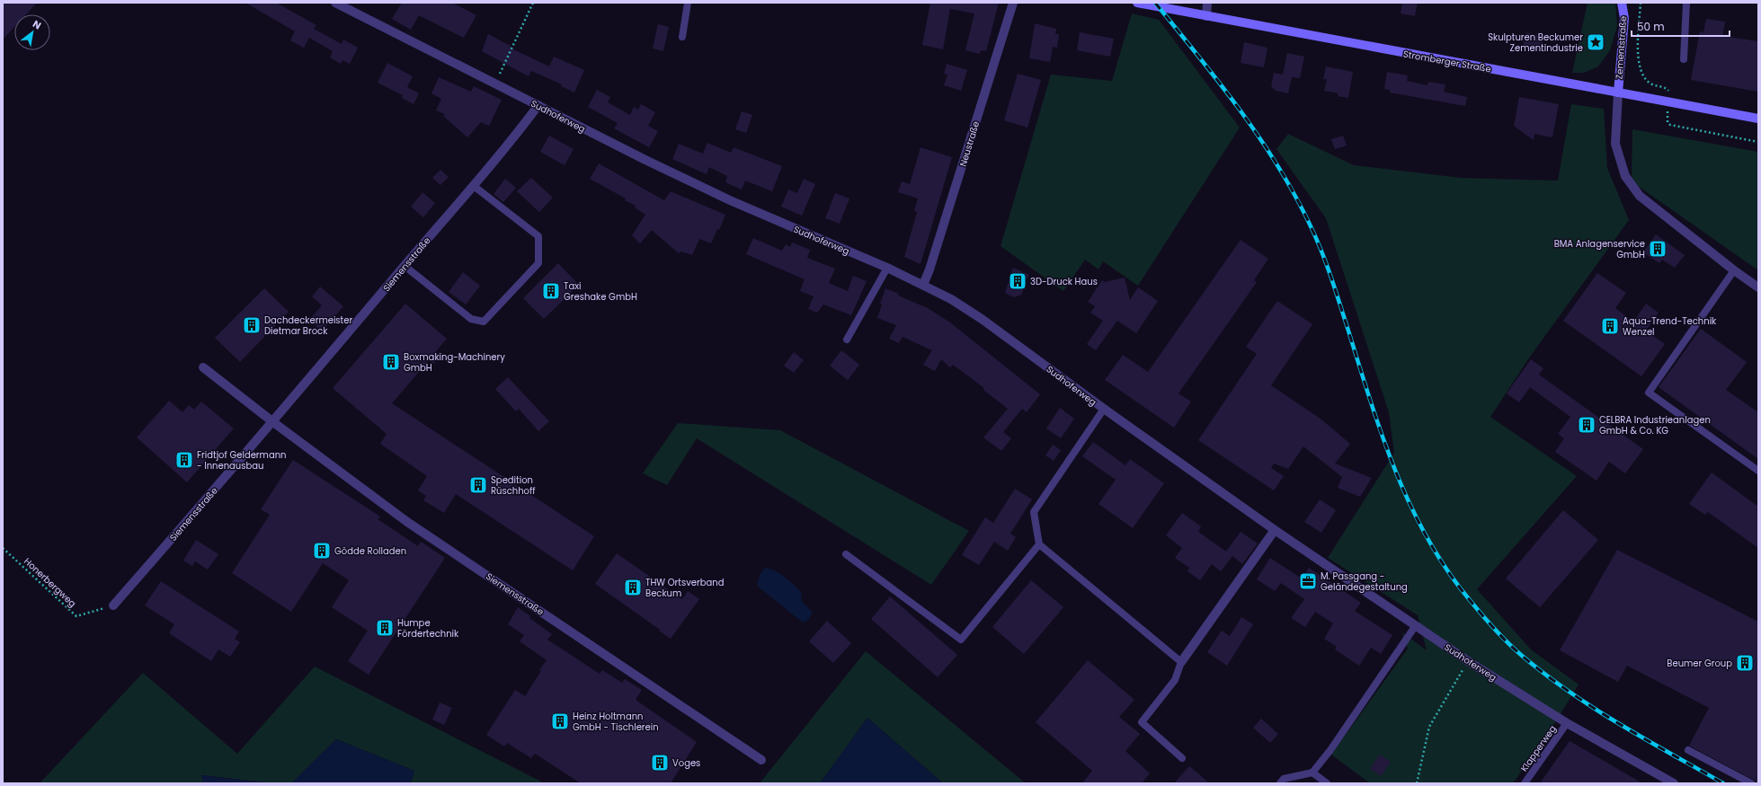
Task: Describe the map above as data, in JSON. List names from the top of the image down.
{
  "streets": {
    "main road": ["Zementstraße", "Stromberger Straße"],
    "street": ["Sudhoferweg", "Neustraße", "Siemensstraße"],
    "lane": ["Klapperweg"],
    "path": ["Honerbergweg"]
  },
  "crossings": [
    ["Zementstraße", "Stromberger Straße"],
    ["Sudhoferweg", "Neustraße"],
    ["Sudhoferweg", "Siemensstraße"],
    ["Sudhoferweg", "Klapperweg"],
    ["Siemensstraße", "Honerbergweg"]
  ],
  "places": {
    "place": ["Skulpturen Beckumer Zementindustrie"],
    "building": [
      "BMA Anlagenservice GmbH",
      "3D-Druck Haus",
      "Taxi Greshake GmbH",
      "Dachdeckermeister Dietmar Brock",
      "Aqua-Trend-Technik Wenzel",
      "Boxmaking-Machinery GmbH",
      "CELBRA Industrieanlagen GmbH & Co. KG",
      "Fridtjof Geldermann - Innenausbau",
      "Spedition Rüschhoff",
      "Gödde Rolladen",
      "THW Ortsverband Beckum",
      "Humpe Fördertechnik",
      "Beumer Group",
      "Heinz Holtmann GmbH - Tischlerein",
      "Voges"
    ],
    "office": ["M. Passgang - Geländegestaltung"]
  },
  "scale_bar": "50 m",
  "north": "top right"
}
